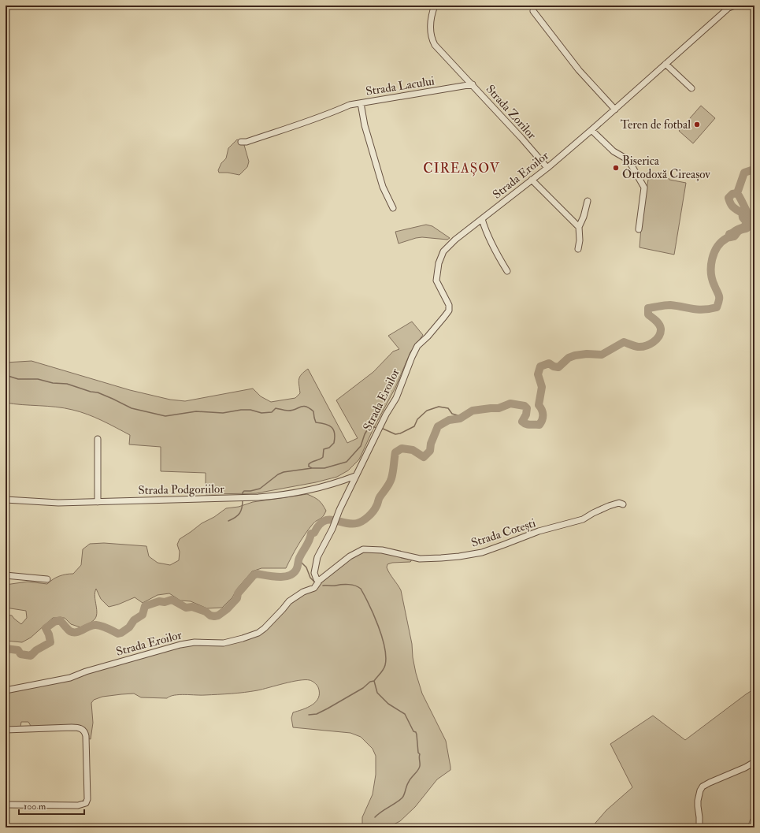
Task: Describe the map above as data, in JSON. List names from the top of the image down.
{
  "streets": {
    "street": [
      "Strada Lacului",
      "Strada Zorilor",
      "Strada Eroilor",
      "Strada Podgoriilor",
      "Strada Cotești"
    ]
  },
  "crossings": [
    ["Strada Lacului", "Strada Zorilor"],
    ["Strada Zorilor", "Strada Eroilor"],
    ["Strada Eroilor", "Strada Podgoriilor"],
    ["Strada Eroilor", "Strada Cotești"]
  ],
  "districts": ["CIREAȘOV"],
  "places": ["Teren de fotbal", "Biserica Ortodoxă Cireașov"],
  "scale_bar": "100 m"
}
